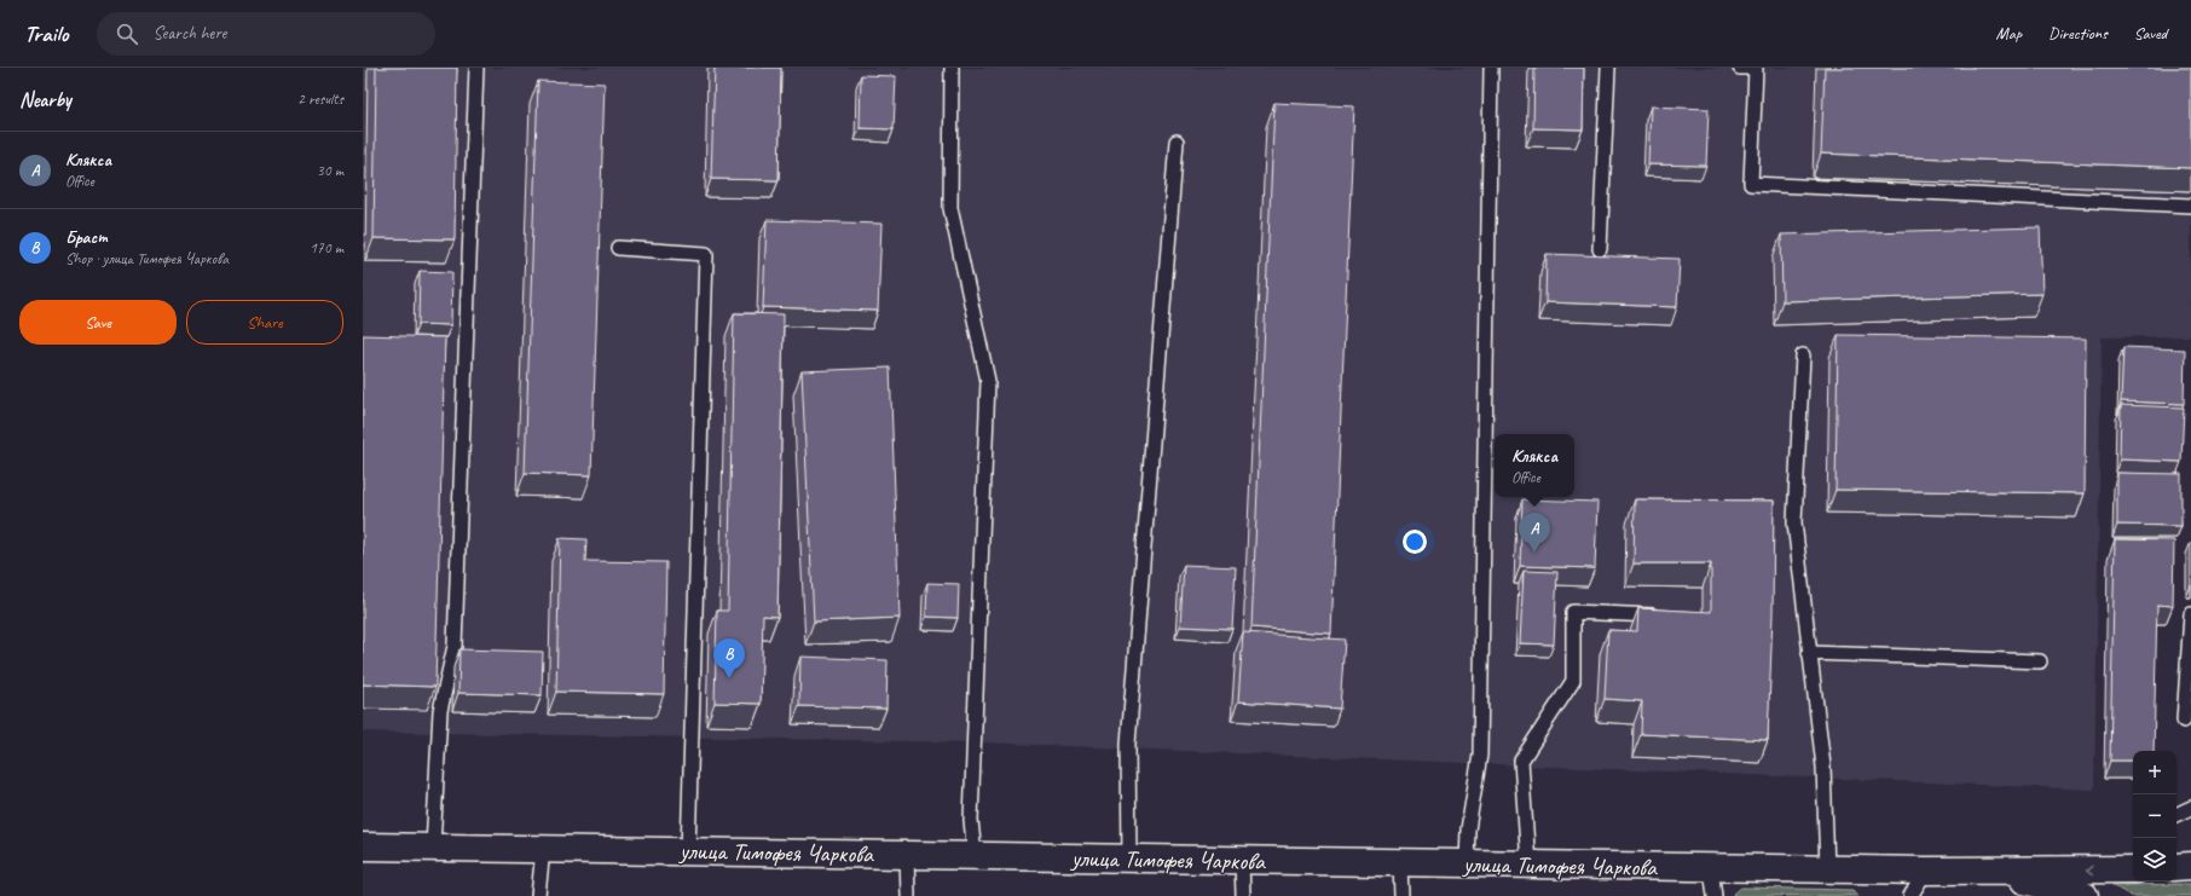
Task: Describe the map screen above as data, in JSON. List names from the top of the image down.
{
  "streets": {
    "main road": ["улица Тимофея Чаркова"]
  },
  "page": {
    "header": "Trailo",
    "search": "Search here",
    "nav": ["Map", "Directions", "Saved"],
    "heading": ["Nearby", "2 results"],
    "list": [
      {
        "mark": "A",
        "name": "Клякса",
        "note": "Office",
        "value": "30 m"
      },
      {
        "mark": "B",
        "name": "Браст",
        "note": "Shop · улица Тимофея Чаркова",
        "value": "170 m"
      }
    ],
    "buttons": ["Save", "Share"],
    "popup": ["Клякса", "Office"],
    "pins": ["A", "B"],
    "map_buttons": ["+", "−"]
  }
}
